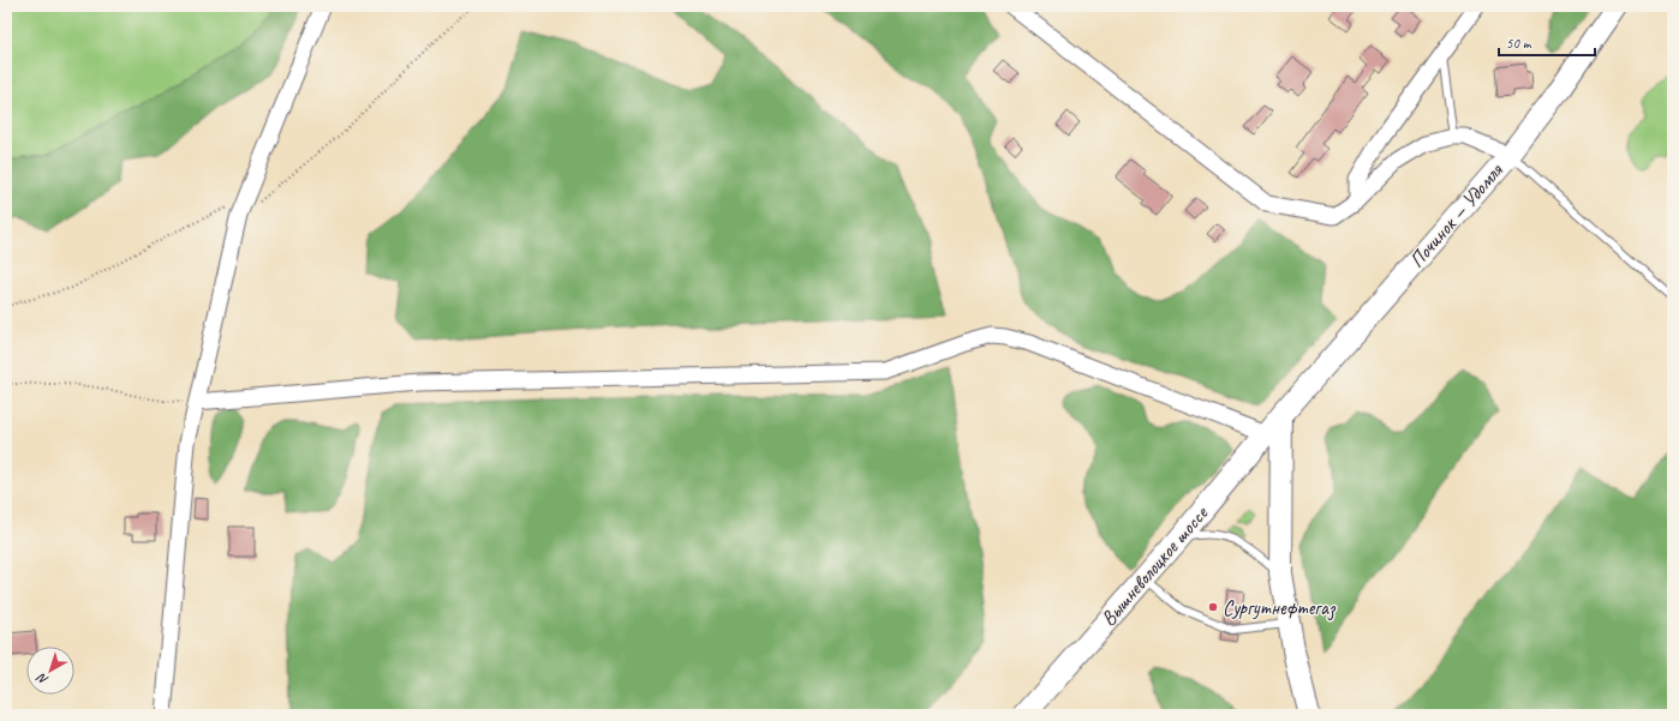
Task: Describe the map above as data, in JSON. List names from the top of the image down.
{
  "streets": {
    "main road": ["Починок — Удомля", "Вышневолоцкое шоссе"]
  },
  "crossings": [
    ["Починок — Удомля", "Вышневолоцкое шоссе"]
  ],
  "places": ["Сургутнефтегаз"],
  "scale_bar": "50 m",
  "north": "bottom left"
}
